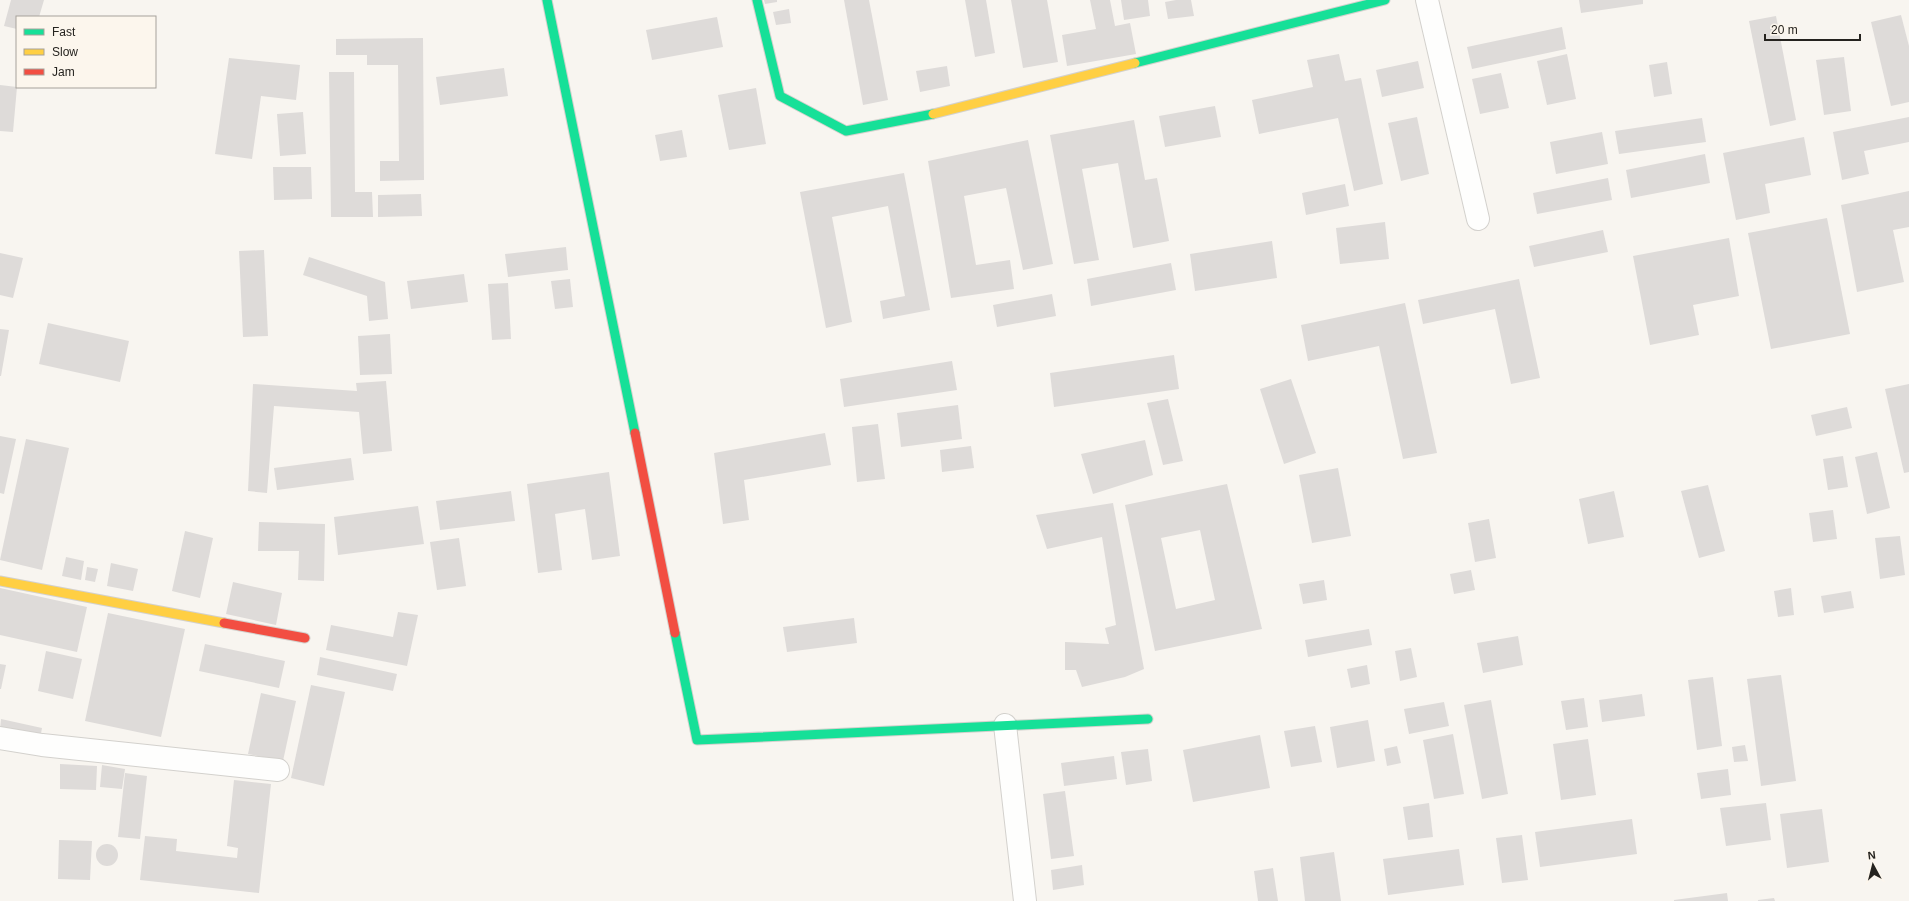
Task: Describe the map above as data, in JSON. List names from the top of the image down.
{
  "legend": ["Fast", "Slow", "Jam"],
  "scale_bar": "20 m",
  "north": "top"
}
